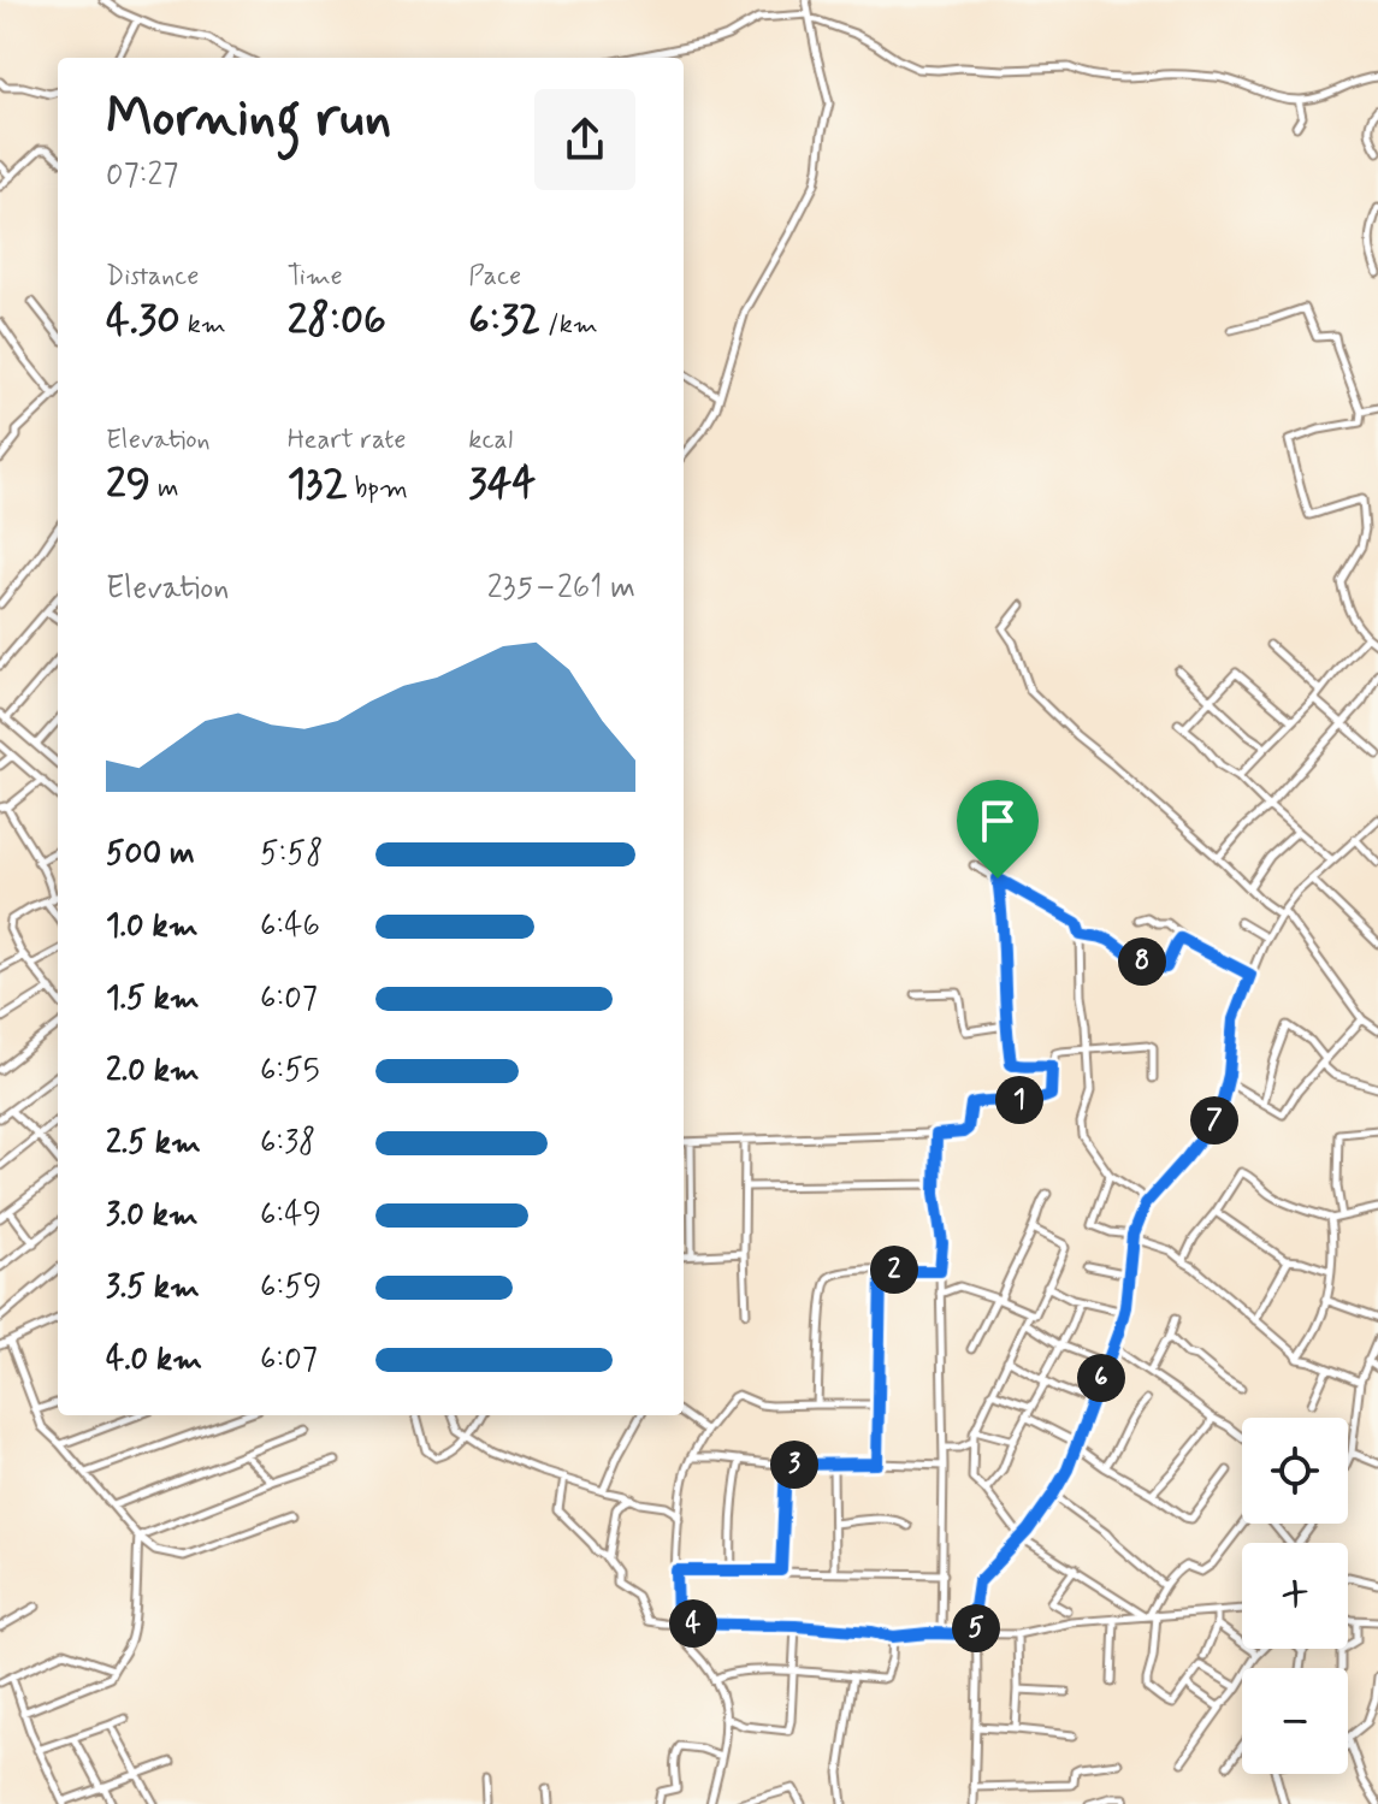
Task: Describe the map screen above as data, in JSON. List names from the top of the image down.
{
  "page": {
    "heading": ["Morning run", "07:27"],
    "stats": [
      ["Distance", "4.30 km"],
      ["Time", "28:06"],
      ["Pace", "6:32 /km"],
      ["Elevation", "29 m"],
      ["Heart rate", "132 bpm"],
      ["kcal", "344"]
    ],
    "chart": ["Elevation", "235–261 m"],
    "list": [
      {
        "name": "500 m",
        "note": "5:58"
      },
      {
        "name": "1.0 km",
        "note": "6:46"
      },
      {
        "name": "1.5 km",
        "note": "6:07"
      },
      {
        "name": "2.0 km",
        "note": "6:55"
      },
      {
        "name": "2.5 km",
        "note": "6:38"
      },
      {
        "name": "3.0 km",
        "note": "6:49"
      },
      {
        "name": "3.5 km",
        "note": "6:59"
      },
      {
        "name": "4.0 km",
        "note": "6:07"
      }
    ],
    "pins": [
      "8",
      "1",
      "7",
      "2",
      "6",
      "3",
      "4",
      "5"
    ],
    "map_buttons": ["+", "−"]
  }
}
